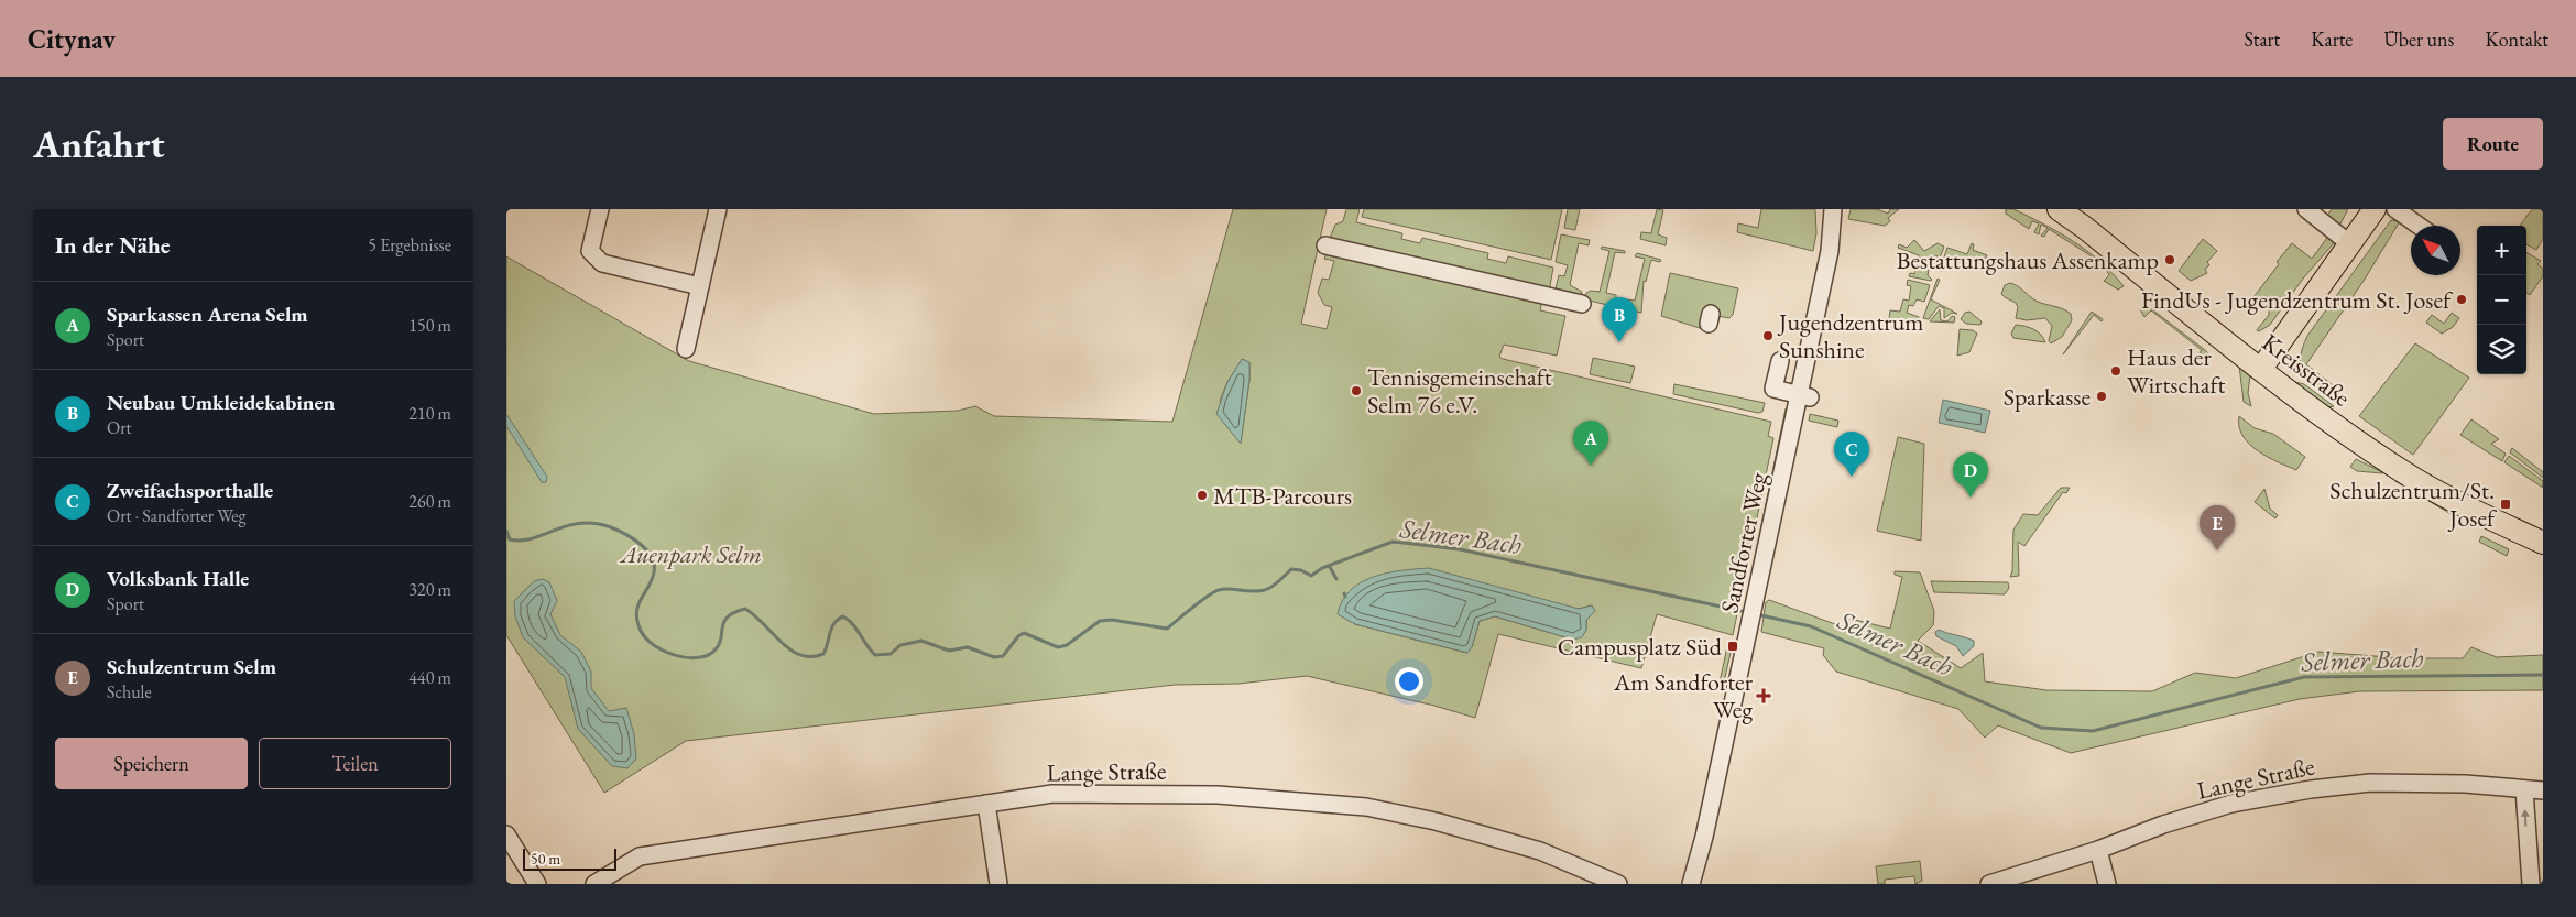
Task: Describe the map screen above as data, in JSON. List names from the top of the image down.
{
  "streets": {
    "main road": ["Kreisstraße"],
    "street": ["Sandforter Weg", "Lange Straße"]
  },
  "water": ["Selmer Bach"],
  "parks": ["Auenpark Selm"],
  "places": {
    "other": [
      "Bestattungshaus Assenkamp",
      "FindUs - Jugendzentrum St. Josef",
      "Jugendzentrum Sunshine",
      "Haus der Wirtschaft",
      "Tennisgemeinschaft Selm 76 e.V.",
      "Sparkasse",
      "MTB-Parcours"
    ],
    "transit": ["Schulzentrum/St. Josef", "Campusplatz Süd"],
    "health": ["Am Sandforter Weg"]
  },
  "scale_bar": "50 m",
  "north": "top left",
  "page": {
    "header": "Citynav",
    "nav": [
      "Start",
      "Karte",
      "Über uns",
      "Kontakt"
    ],
    "buttons": [
      "Route",
      ["Speichern", "Teilen"]
    ],
    "title": "Anfahrt",
    "heading": ["In der Nähe", "5 Ergebnisse"],
    "map_buttons": ["+", "−"],
    "list": [
      {
        "mark": "A",
        "name": "Sparkassen Arena Selm",
        "note": "Sport",
        "value": "150 m"
      },
      {
        "mark": "B",
        "name": "Neubau Umkleidekabinen",
        "note": "Ort",
        "value": "210 m"
      },
      {
        "mark": "C",
        "name": "Zweifachsporthalle",
        "note": "Ort · Sandforter Weg",
        "value": "260 m"
      },
      {
        "mark": "D",
        "name": "Volksbank Halle",
        "note": "Sport",
        "value": "320 m"
      },
      {
        "mark": "E",
        "name": "Schulzentrum Selm",
        "note": "Schule",
        "value": "440 m"
      }
    ],
    "pins": [
      "B",
      "A",
      "C",
      "D",
      "E"
    ],
    "scale": "50 m"
  }
}
